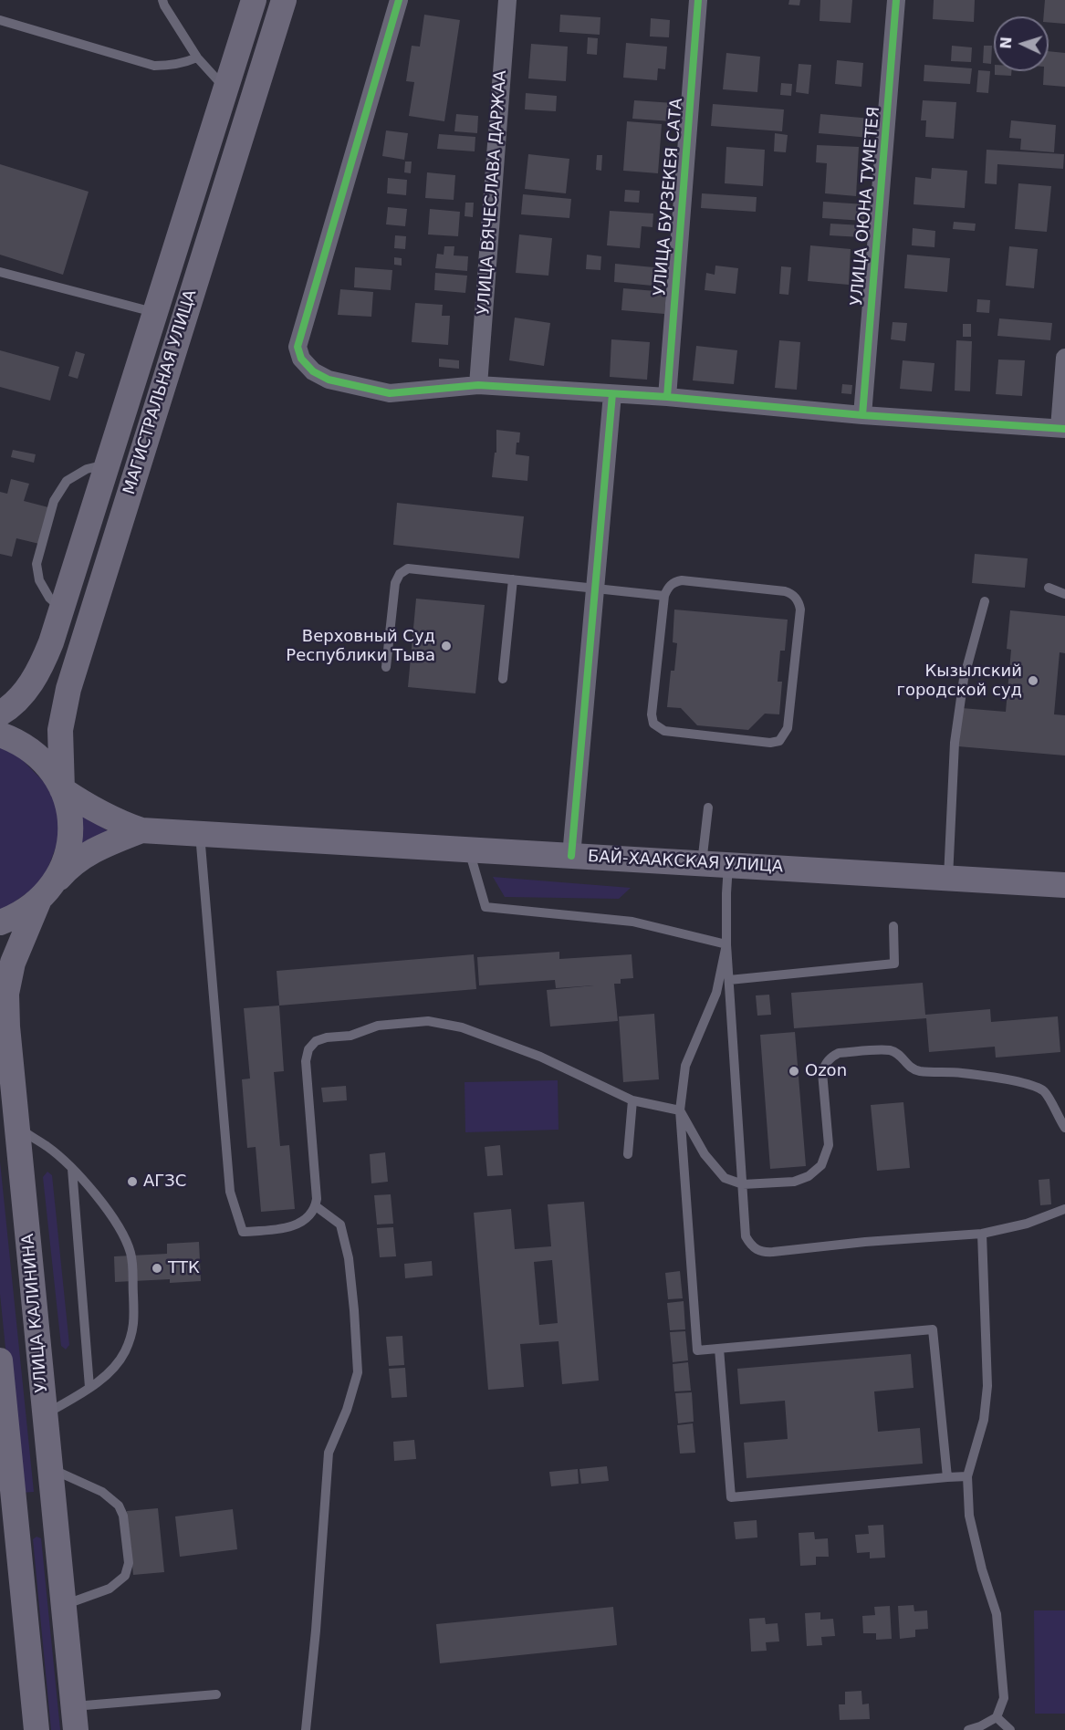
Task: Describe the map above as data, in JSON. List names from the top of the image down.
{
  "streets": {
    "main road": ["МАГИСТРАЛЬНАЯ УЛИЦА", "БАЙ-ХААКСКАЯ УЛИЦА", "УЛИЦА КАЛИНИНА"],
    "street": ["УЛИЦА ВЯЧЕСЛАВА ДАРЖАА", "УЛИЦА БУРЗЕКЕЯ САТА", "УЛИЦА ОЮНА ТУМЕТЕЯ"]
  },
  "crossings": [
    ["МАГИСТРАЛЬНАЯ УЛИЦА", "БАЙ-ХААКСКАЯ УЛИЦА"],
    ["БАЙ-ХААКСКАЯ УЛИЦА", "УЛИЦА КАЛИНИНА"]
  ],
  "places": [
    "Верховный Суд Республики Тыва",
    "Кызылский городской суд",
    "Ozon",
    "АГЗС",
    "ТТК"
  ],
  "north": "left"
}
